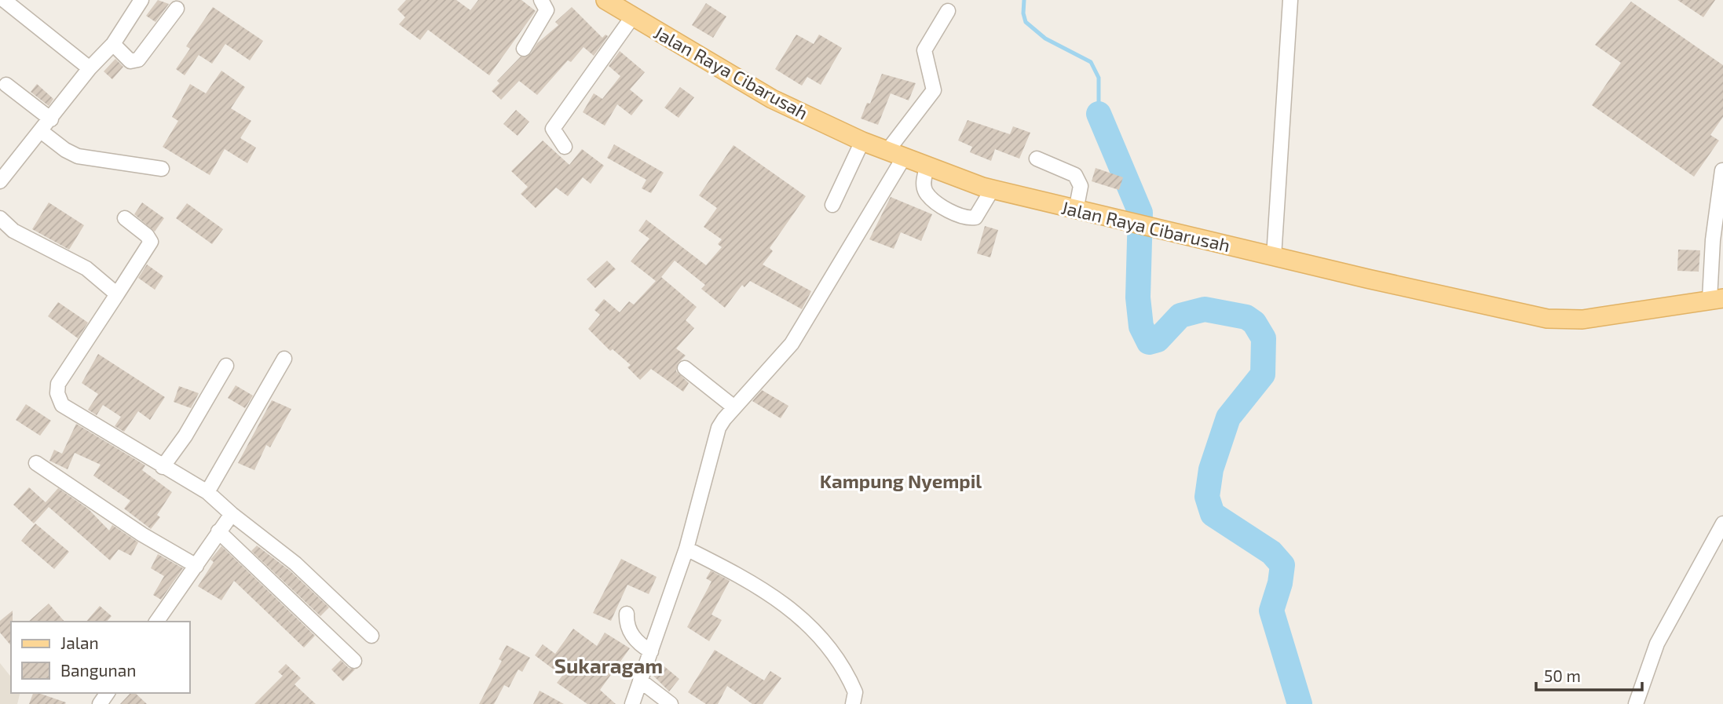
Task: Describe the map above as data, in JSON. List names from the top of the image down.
{
  "streets": {
    "main road": ["Jalan Raya Cibarusah"]
  },
  "districts": ["Kampung Nyempil", "Sukaragam"],
  "legend": ["Jalan", "Bangunan"],
  "scale_bar": "50 m"
}
